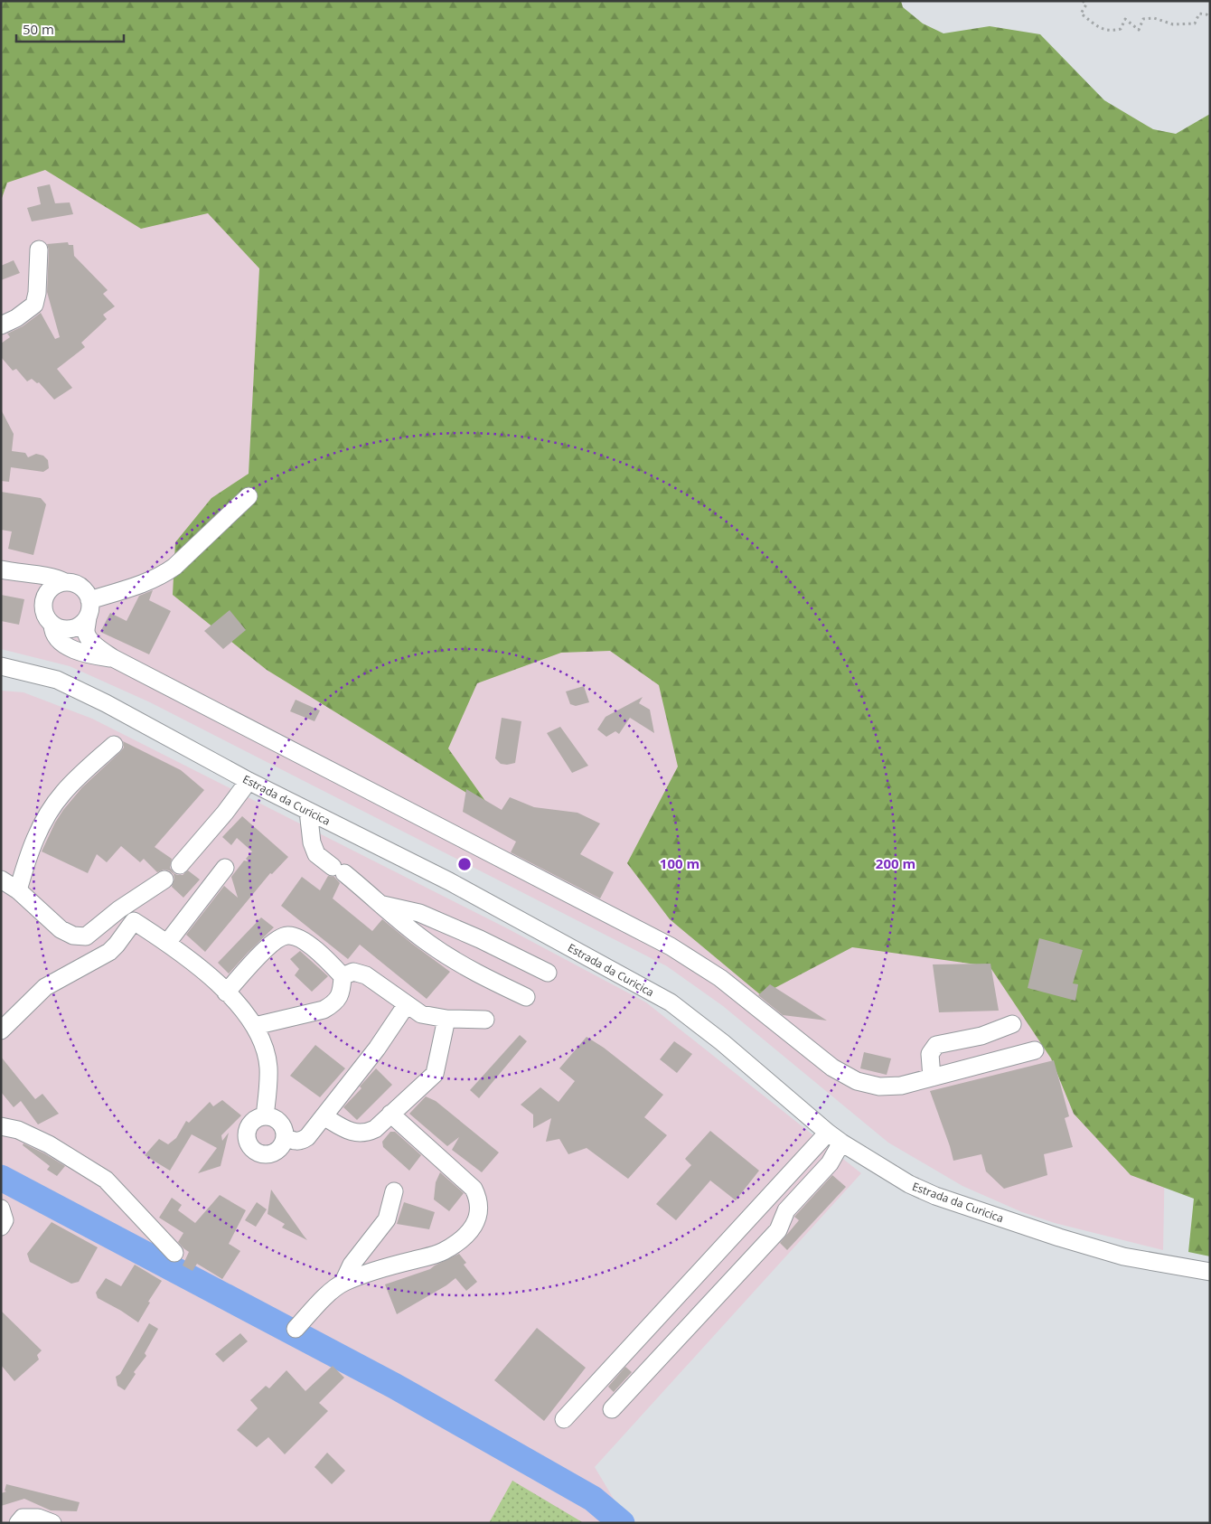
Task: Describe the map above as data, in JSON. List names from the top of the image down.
{
  "streets": {
    "street": ["Estrada da Curicica"]
  },
  "scale_bar": "50 m",
  "rings": ["100 m", "200 m"]
}
